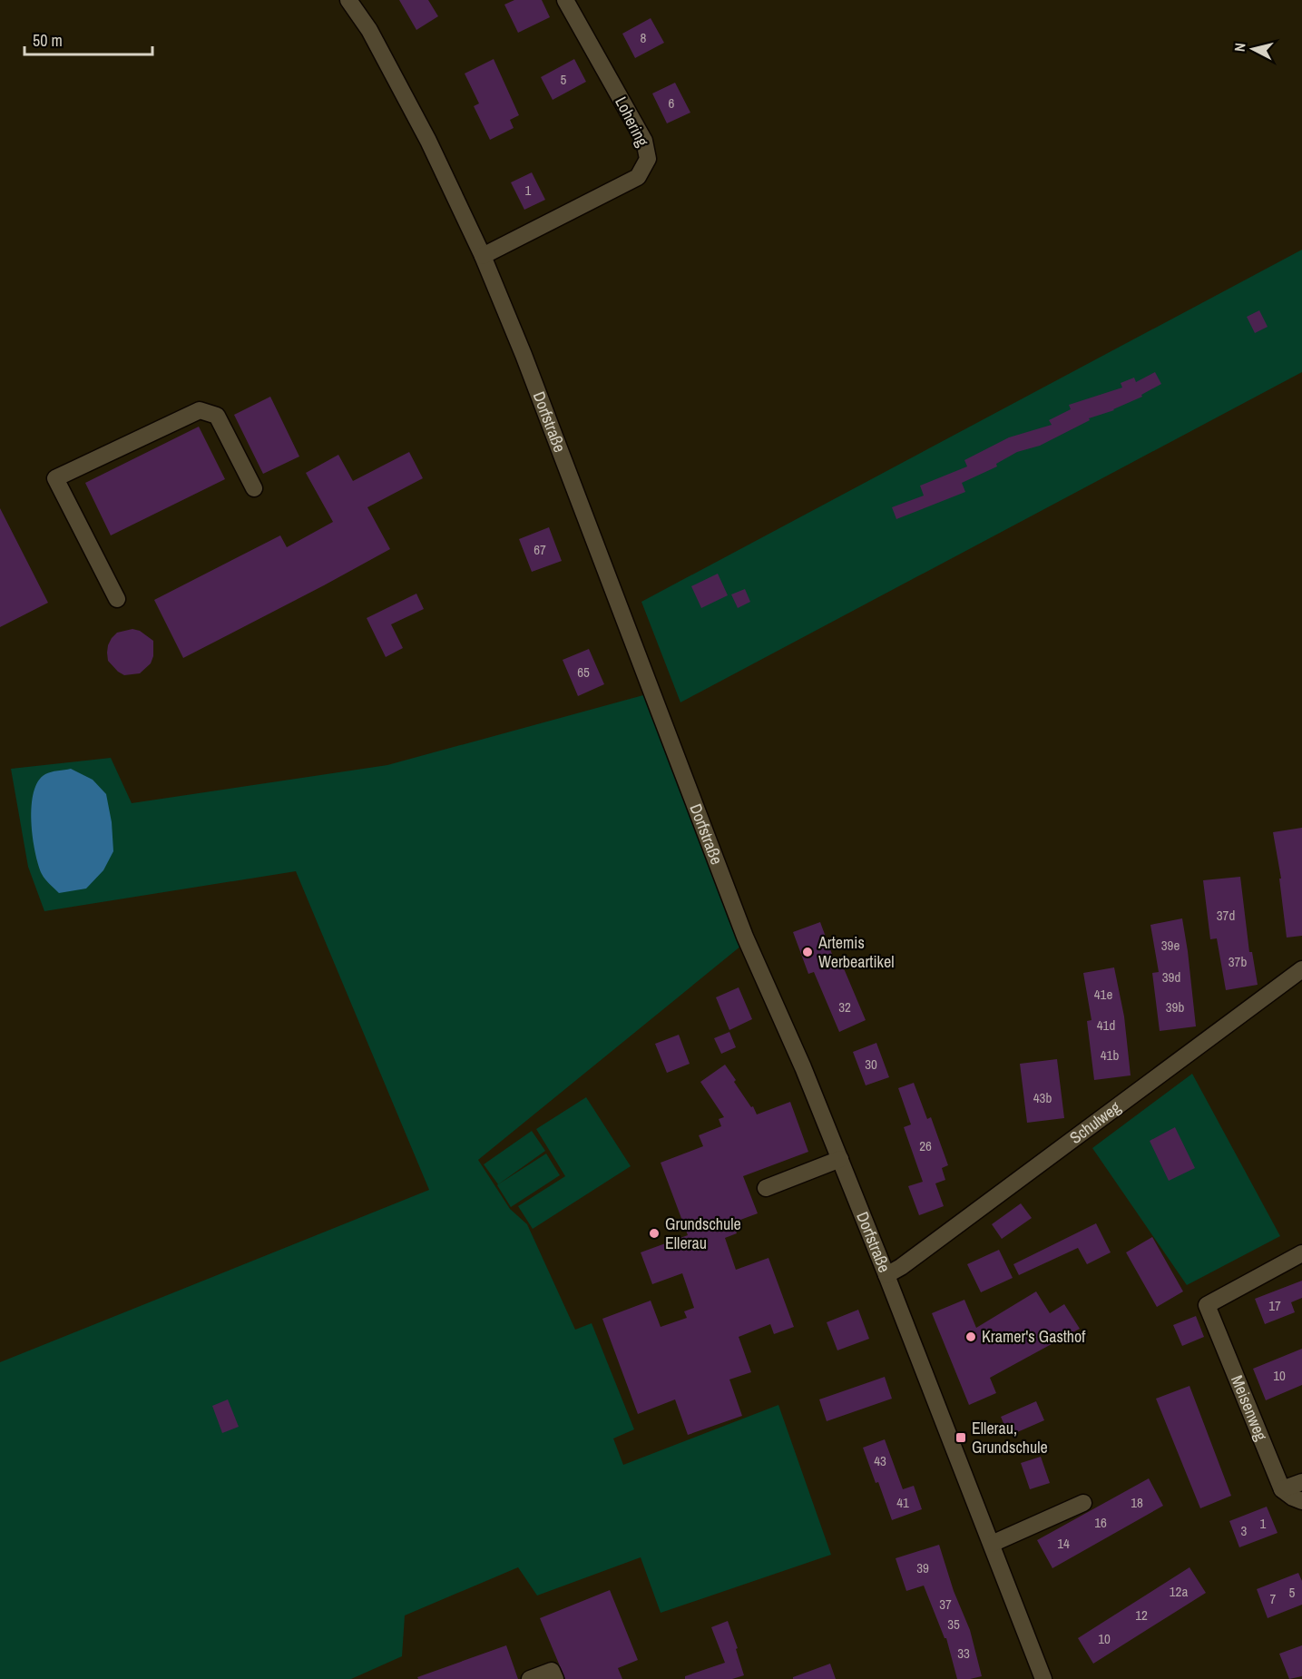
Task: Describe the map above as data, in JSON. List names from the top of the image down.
{
  "streets": {
    "street": [
      "Lohering",
      "Dorfstraße",
      "Schulweg",
      "Meisenweg"
    ]
  },
  "crossings": [
    ["Lohering", "Dorfstraße"],
    ["Dorfstraße", "Schulweg"]
  ],
  "places": {
    "other": ["Artemis Werbeartikel", "Grundschule Ellerau", "Kramer's Gasthof"],
    "transit": ["Ellerau, Grundschule"]
  },
  "house_numbers": [
    "8",
    "5",
    "6",
    "1",
    "67",
    "65",
    "37d",
    "39e",
    "37b",
    "39d",
    "41e",
    "32",
    "39b",
    "41d",
    "41b",
    "30",
    "43b",
    "26",
    "17",
    "10",
    "43",
    "41",
    "18",
    "16",
    "1",
    "3",
    "14",
    "39",
    "12a",
    "5",
    "7",
    "37",
    "12",
    "35",
    "10",
    "33"
  ],
  "scale_bar": "50 m",
  "north": "left"
}
